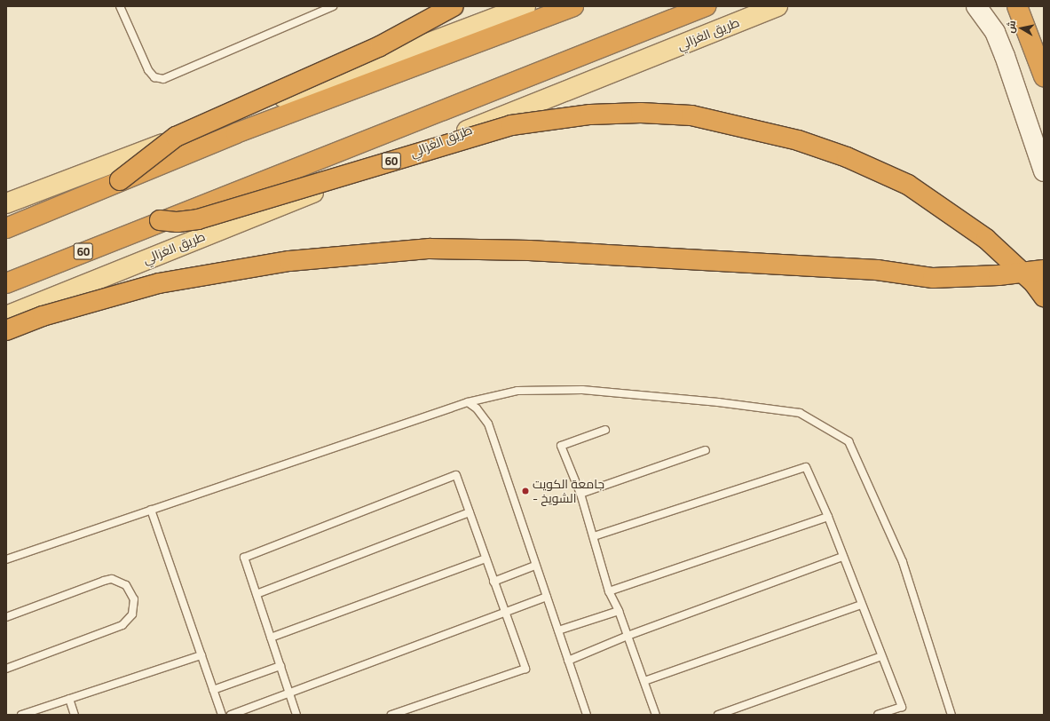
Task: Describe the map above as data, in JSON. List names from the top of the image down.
{
  "streets": {
    "highway": ["60"],
    "main road": ["طريق الغزالي"]
  },
  "places": ["جامعة الكويت - الشويخ"],
  "north": "left"
}
